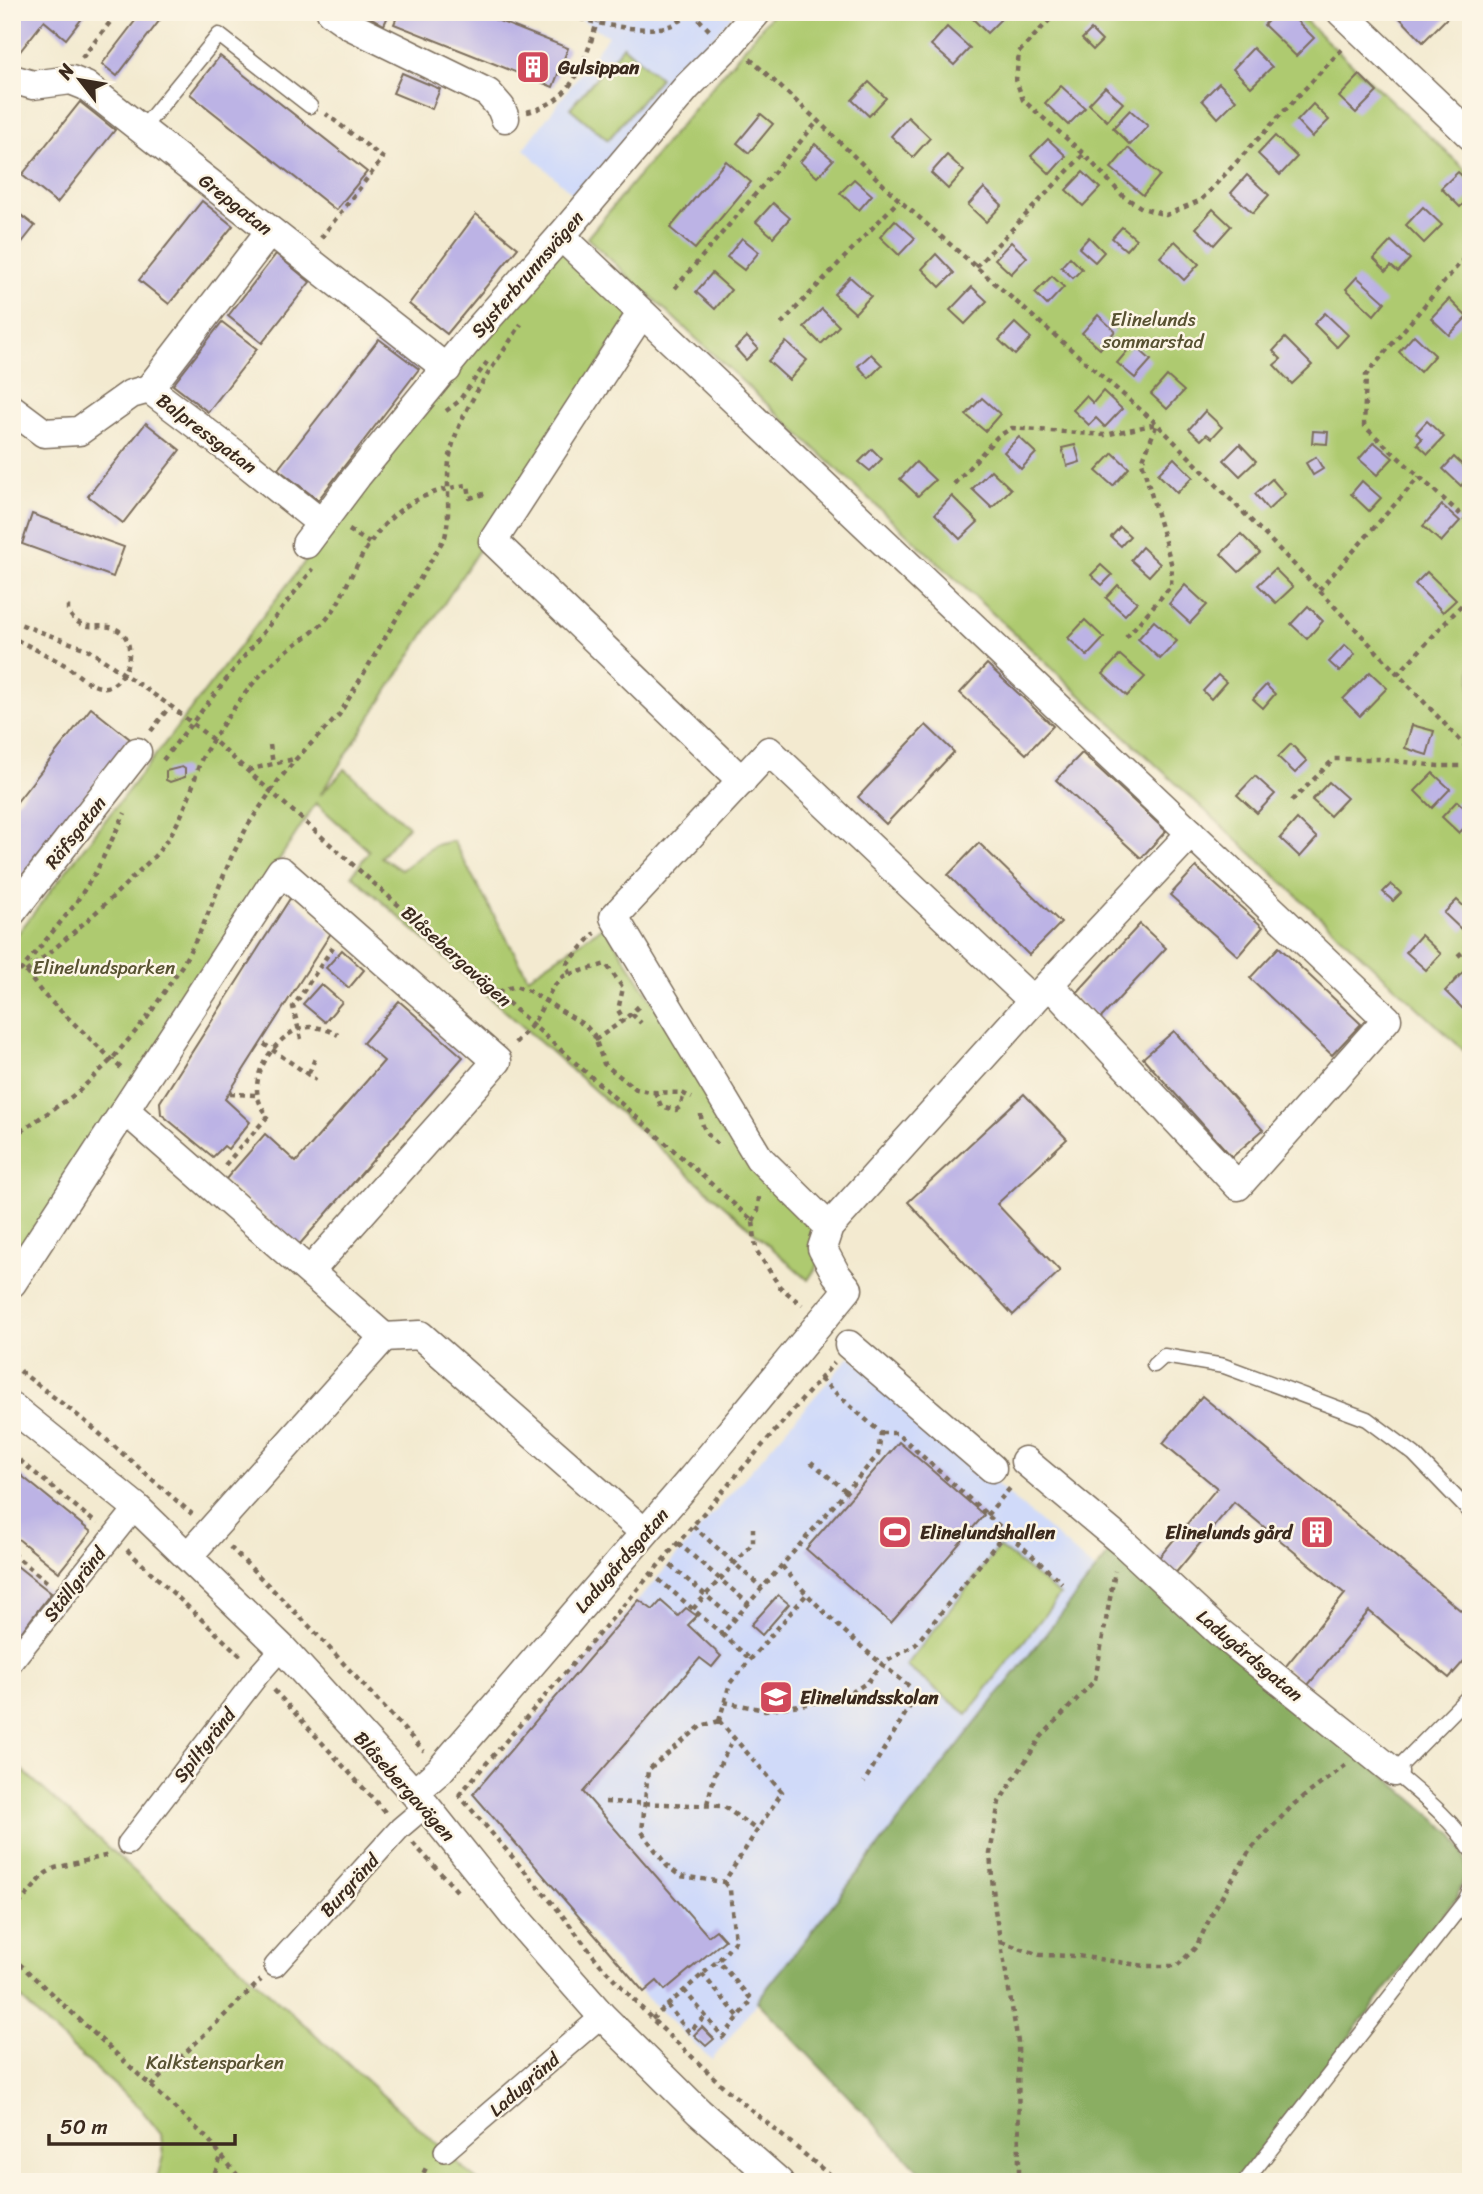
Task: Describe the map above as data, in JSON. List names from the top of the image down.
{
  "streets": {
    "street": [
      "Grepgatan",
      "Systerbrunnsvägen",
      "Balpressgatan",
      "Räfsgatan",
      "Blåsebergavägen",
      "Ladugårdsgatan",
      "Ställgränd",
      "Spiltgränd",
      "Burgränd",
      "Ladugränd"
    ]
  },
  "crossings": [
    ["Grepgatan", "Systerbrunnsvägen"],
    ["Systerbrunnsvägen", "Balpressgatan"],
    ["Blåsebergavägen", "Ladugårdsgatan"],
    ["Blåsebergavägen", "Ställgränd"],
    ["Blåsebergavägen", "Spiltgränd"],
    ["Blåsebergavägen", "Burgränd"],
    ["Blåsebergavägen", "Ladugränd"],
    ["Ladugårdsgatan", "Burgränd"]
  ],
  "parks": ["Elinelunds sommarstad", "Elinelundsparken", "Kalkstensparken"],
  "places": {
    "building": ["Gulsippan", "Elinelunds gård"],
    "sports": ["Elinelundshallen"],
    "school or university": ["Elinelundsskolan"]
  },
  "scale_bar": "50 m",
  "north": "top left"
}
